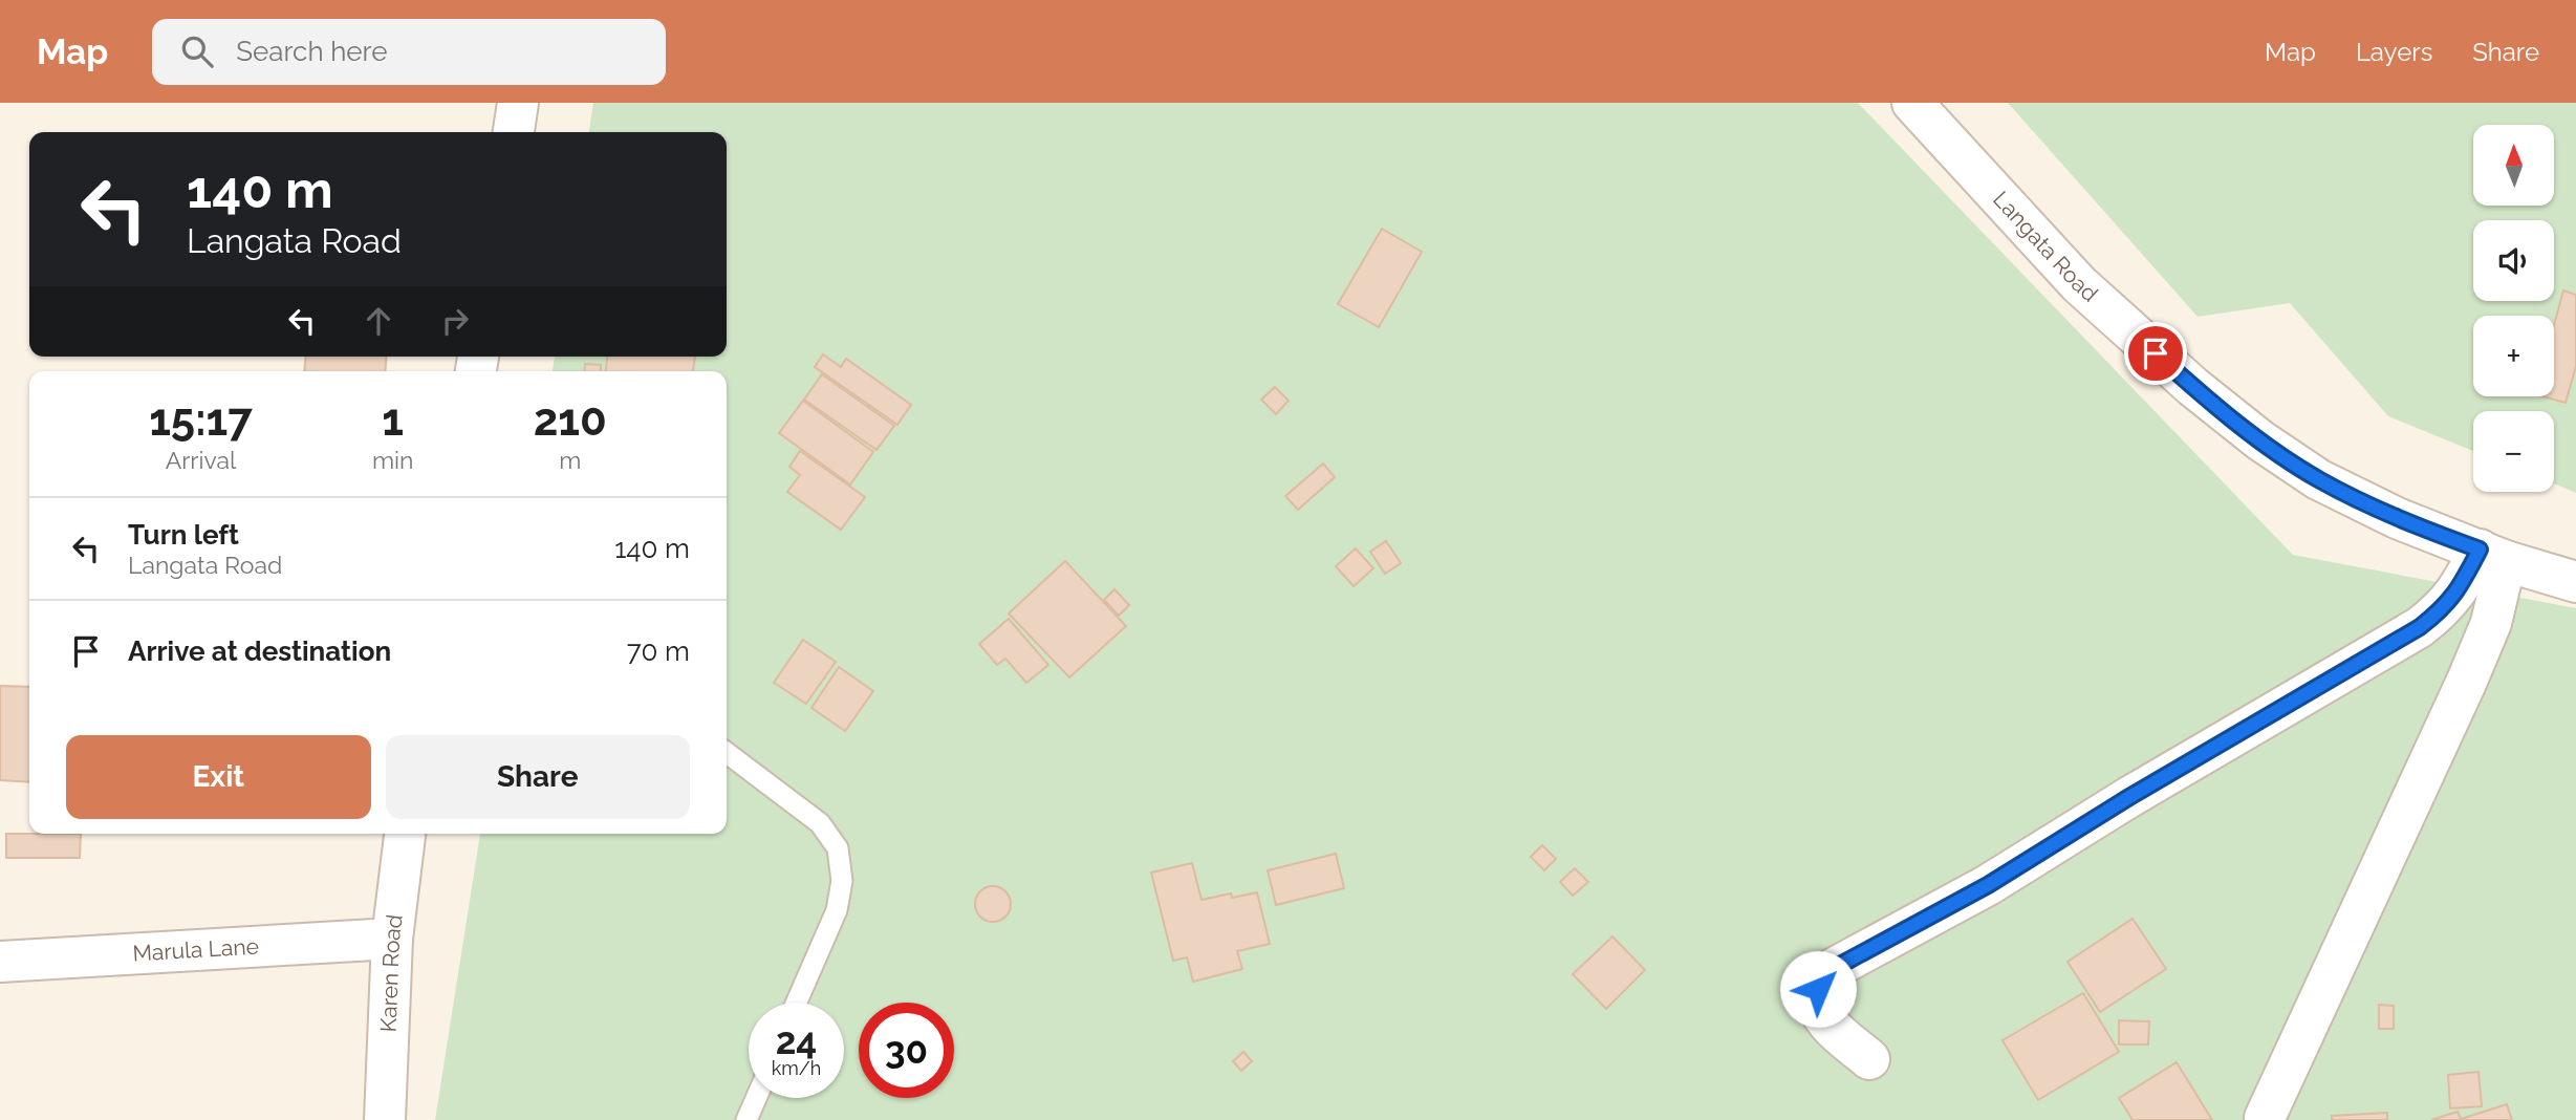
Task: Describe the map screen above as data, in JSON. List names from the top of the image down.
{
  "streets": {
    "street": ["Langata Road", "Marula Lane", "Karen Road"]
  },
  "crossings": [
    ["Marula Lane", "Karen Road"]
  ],
  "north": "top",
  "page": {
    "header": "Map",
    "search": "Search here",
    "nav": ["Map", "Layers", "Share"],
    "map_buttons": ["+", "−"],
    "turn": ["140 m", "Langata Road"],
    "eta": [
      "15:17",
      "Arrival",
      "1",
      "min",
      "210",
      "m"
    ],
    "list": [
      {
        "name": "Turn left",
        "note": "Langata Road",
        "value": "140 m"
      },
      {
        "name": "Arrive at destination",
        "value": "70 m"
      }
    ],
    "buttons": ["Exit", "Share"],
    "speed": "24 km/h",
    "limit": "30"
  }
}
